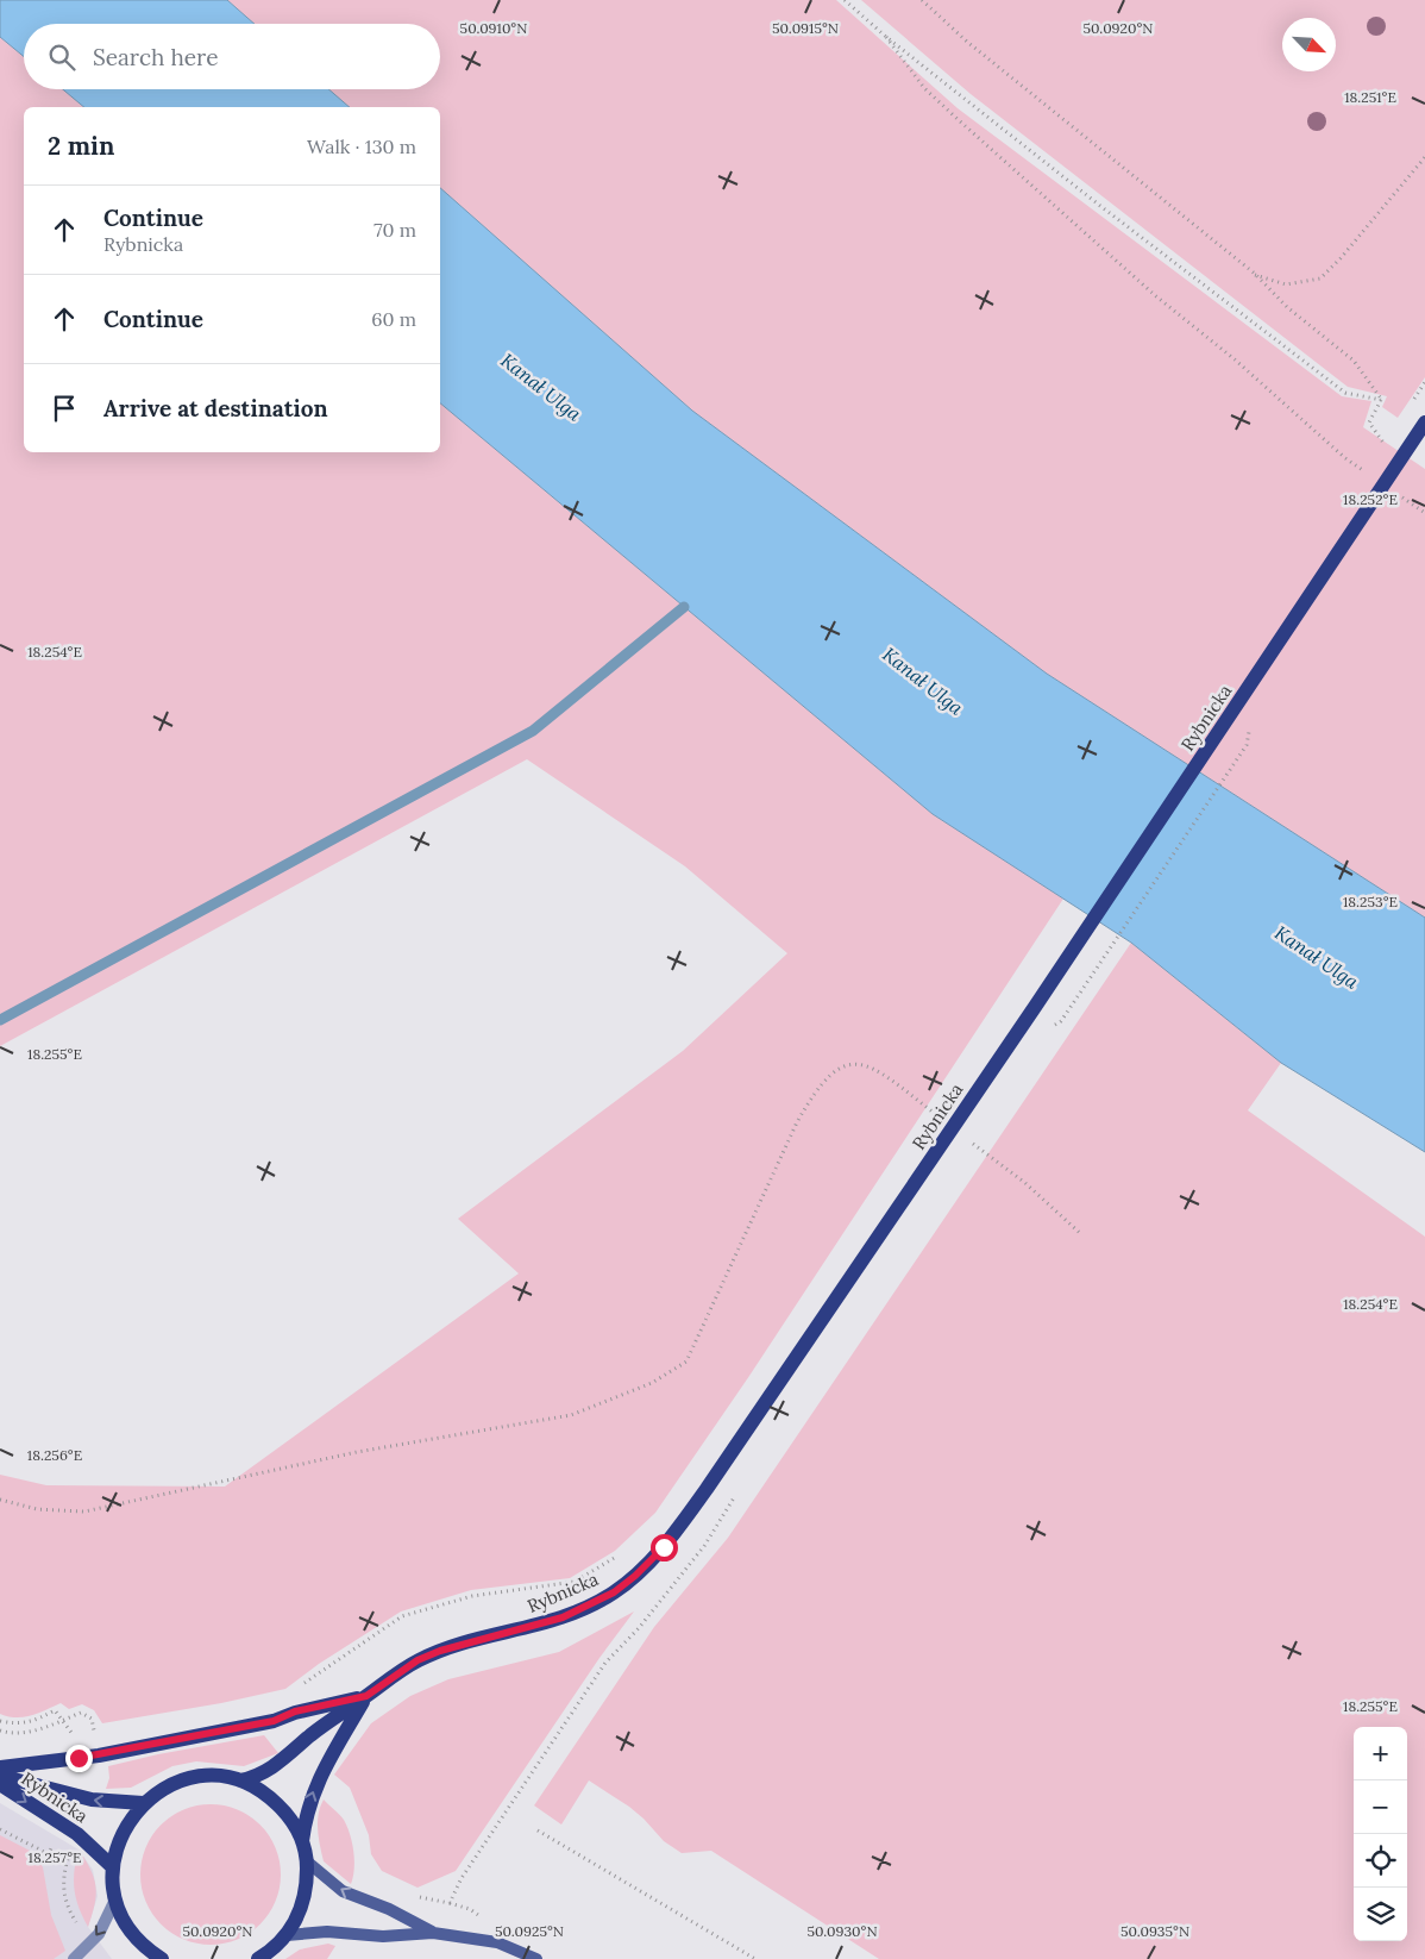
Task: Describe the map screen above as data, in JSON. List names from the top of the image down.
{
  "streets": {
    "main road": ["Rybnicka"]
  },
  "water": ["Kanał Ulga"],
  "north": "bottom right",
  "page": {
    "search": "Search here",
    "heading": ["2 min", "Walk · 130 m"],
    "list": [
      ["Continue", "Rybnicka", "70 m"],
      ["Continue", "60 m"],
      "Arrive at destination"
    ],
    "map_buttons": ["+", "−"]
  },
  "coordinates": [
    "50.0910°N",
    "50.0920°N",
    "50.0915°N",
    "18.251°E",
    "18.252°E",
    "18.254°E",
    "18.253°E",
    "18.255°E",
    "18.256°E",
    "18.257°E",
    "50.0925°N",
    "50.0930°N",
    "50.0935°N"
  ]
}
